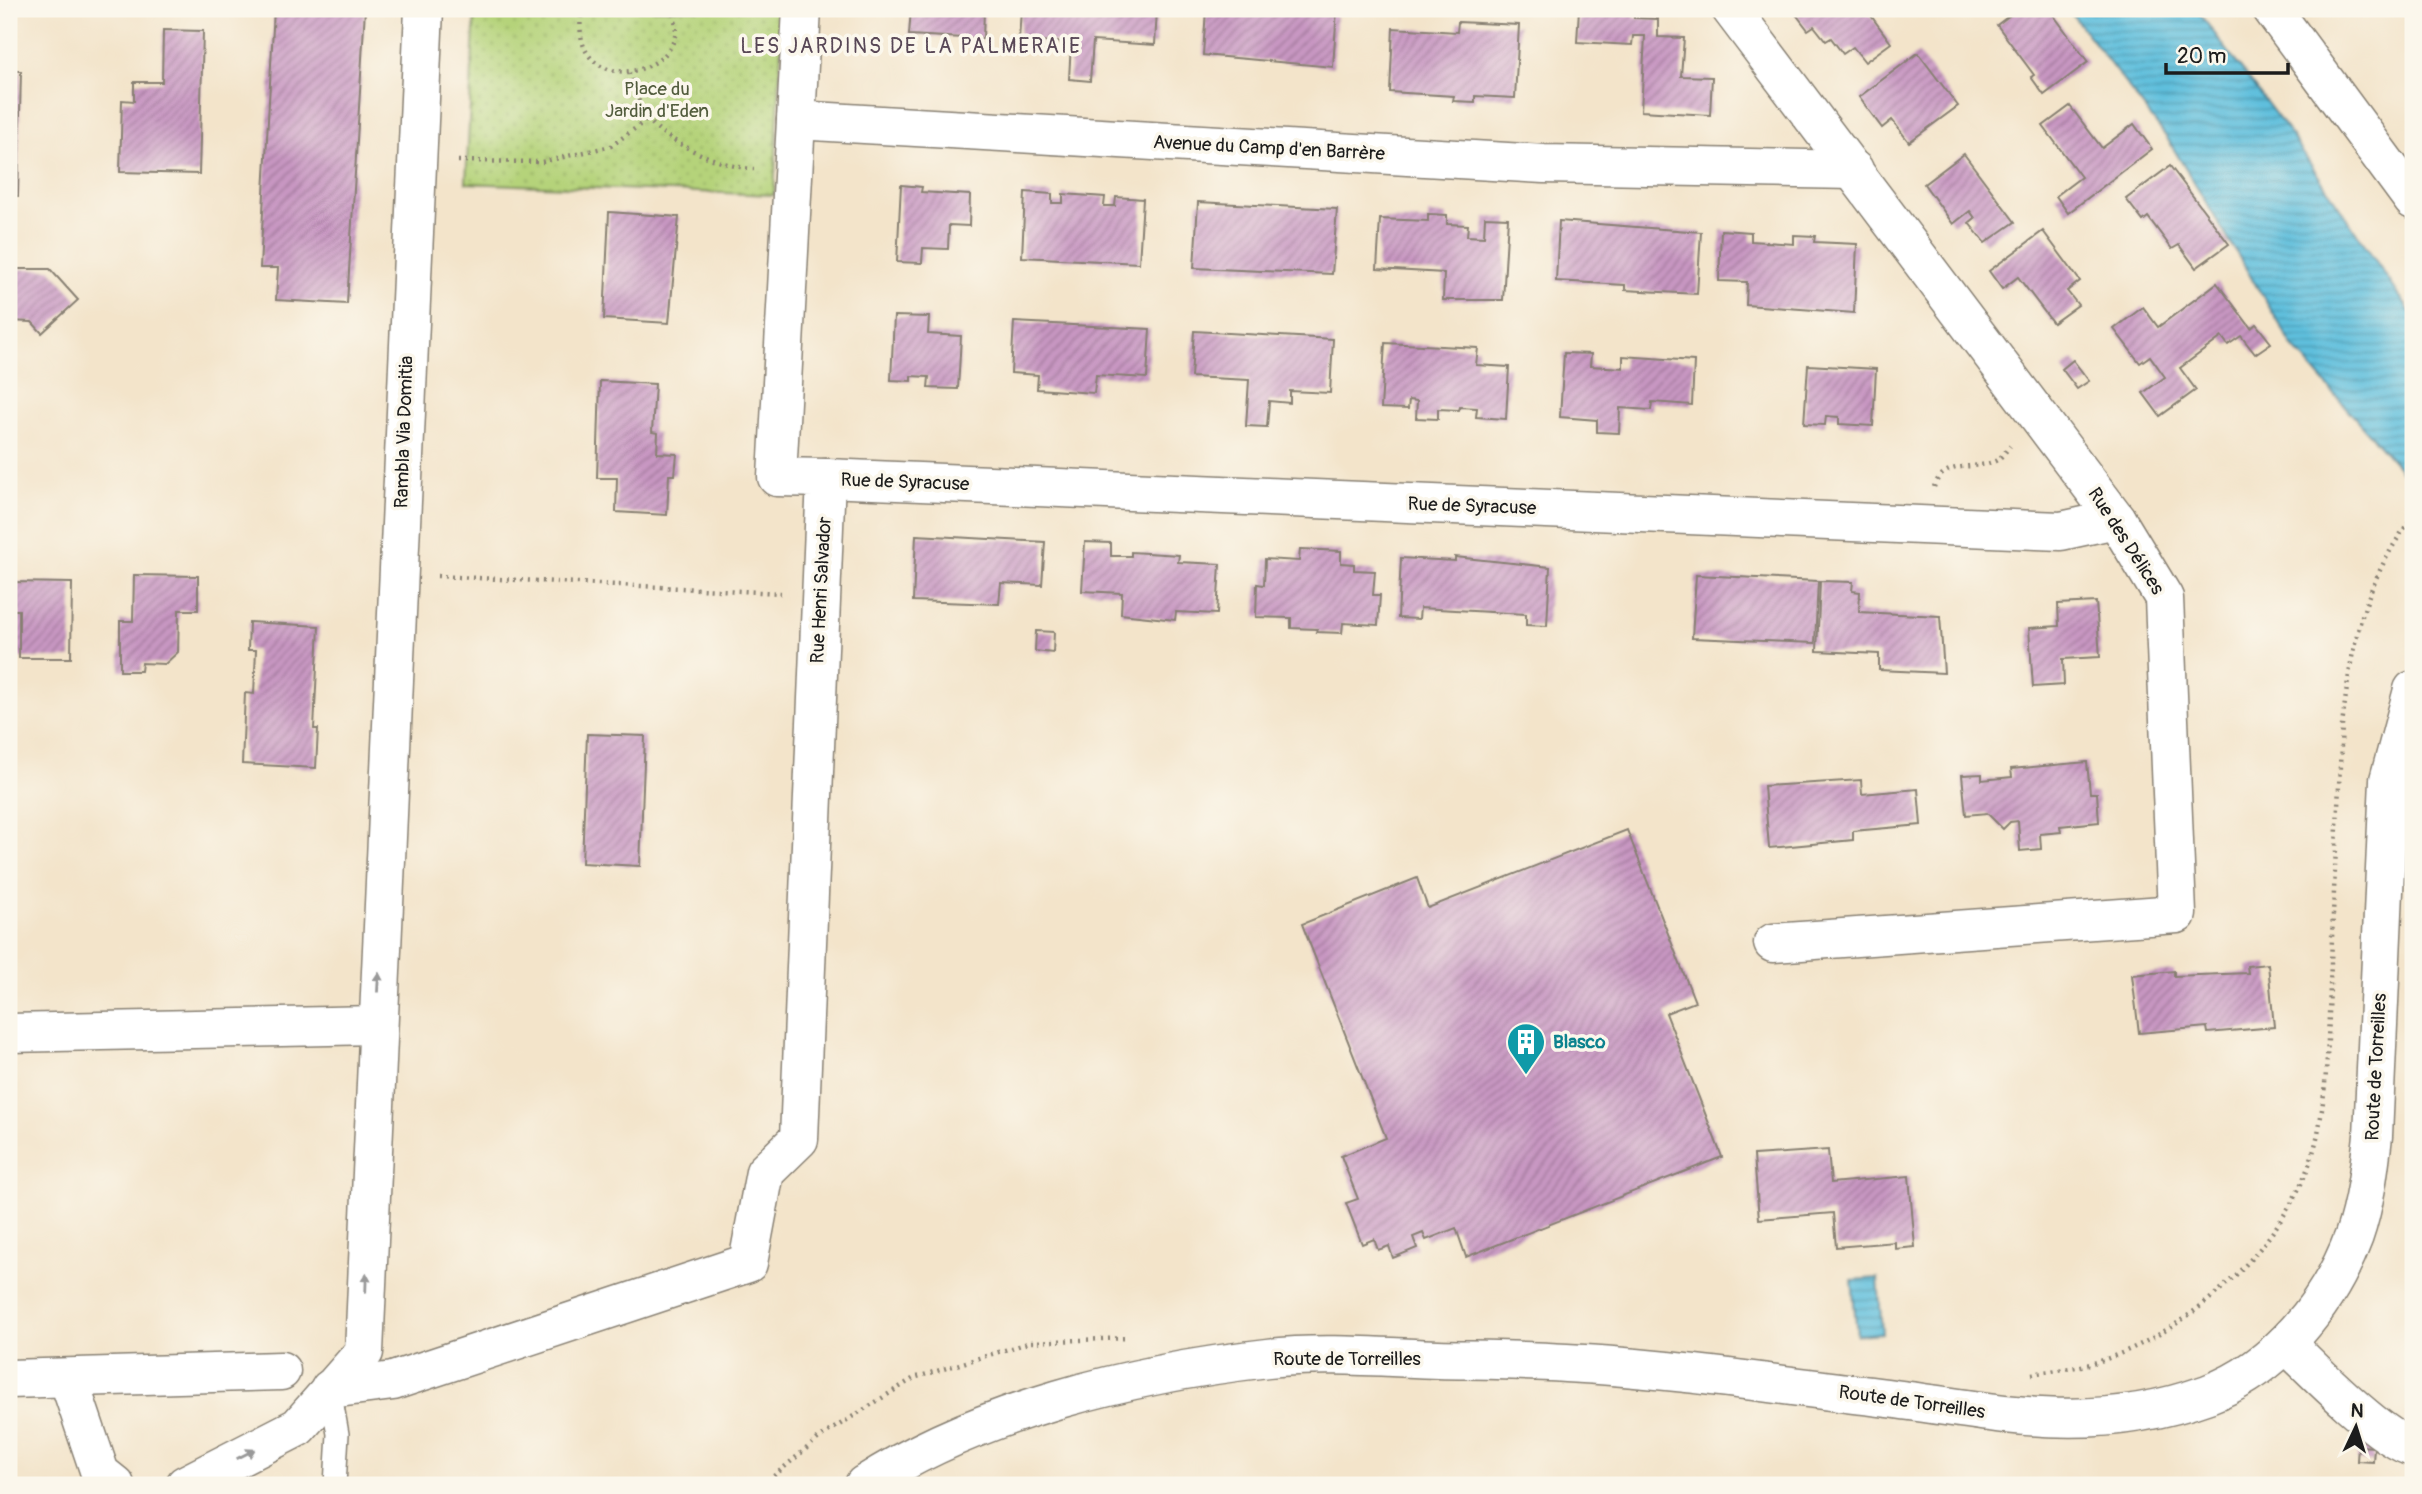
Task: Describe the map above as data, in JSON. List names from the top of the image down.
{
  "streets": {
    "street": [
      "Avenue du Camp d'en Barrère",
      "Rambla Via Domitia",
      "Rue de Syracuse",
      "Rue des Délices",
      "Rue Henri Salvador",
      "Route de Torreilles"
    ]
  },
  "crossings": [
    ["Avenue du Camp d'en Barrère", "Rue des Délices"],
    ["Rambla Via Domitia", "Rue Henri Salvador"],
    ["Rue de Syracuse", "Rue des Délices"],
    ["Rue de Syracuse", "Rue Henri Salvador"]
  ],
  "one_way": ["Rambla Via Domitia"],
  "districts": ["LES JARDINS DE LA PALMERAIE"],
  "parks": ["Place du Jardin d'Eden"],
  "places": {
    "building": ["Blasco"]
  },
  "scale_bar": "20 m",
  "north": "top"
}
